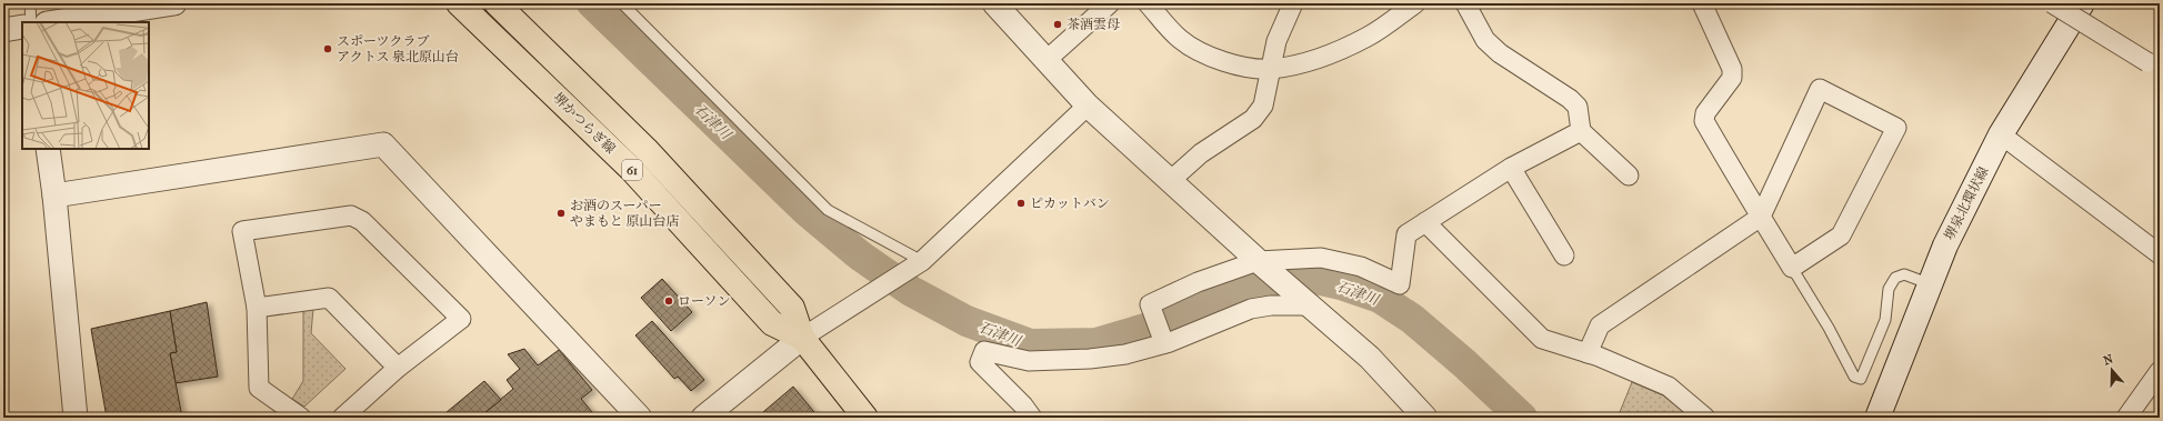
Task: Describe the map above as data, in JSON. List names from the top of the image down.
{
  "streets": {
    "main road": ["堺かつらぎ線", "61", "堺泉北環状線"]
  },
  "water": ["石津川"],
  "places": [
    "茶酒雲母",
    "スポーツクラブ アクトス 泉北原山台",
    "ピカットバン",
    "お酒のスーパー やまもと 原山台店",
    "ローソン"
  ],
  "north": "top"
}
